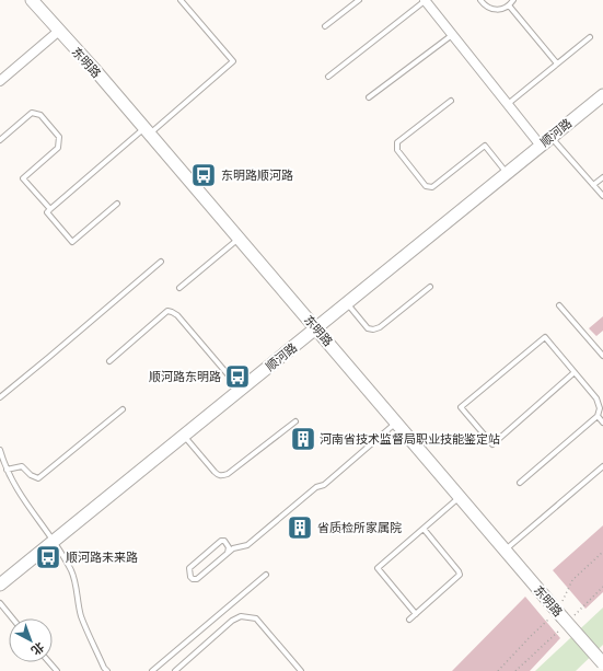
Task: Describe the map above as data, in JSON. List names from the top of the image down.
{
  "streets": {
    "street": ["东明路", "顺河路"]
  },
  "crossings": [
    ["东明路", "顺河路"]
  ],
  "places": {
    "bus stop": ["东明路顺河路", "顺河路东明路", "顺河路未来路"],
    "building": ["河南省技术监督局职业技能鉴定站", "省质检所家属院"]
  },
  "north": "bottom right"
}
